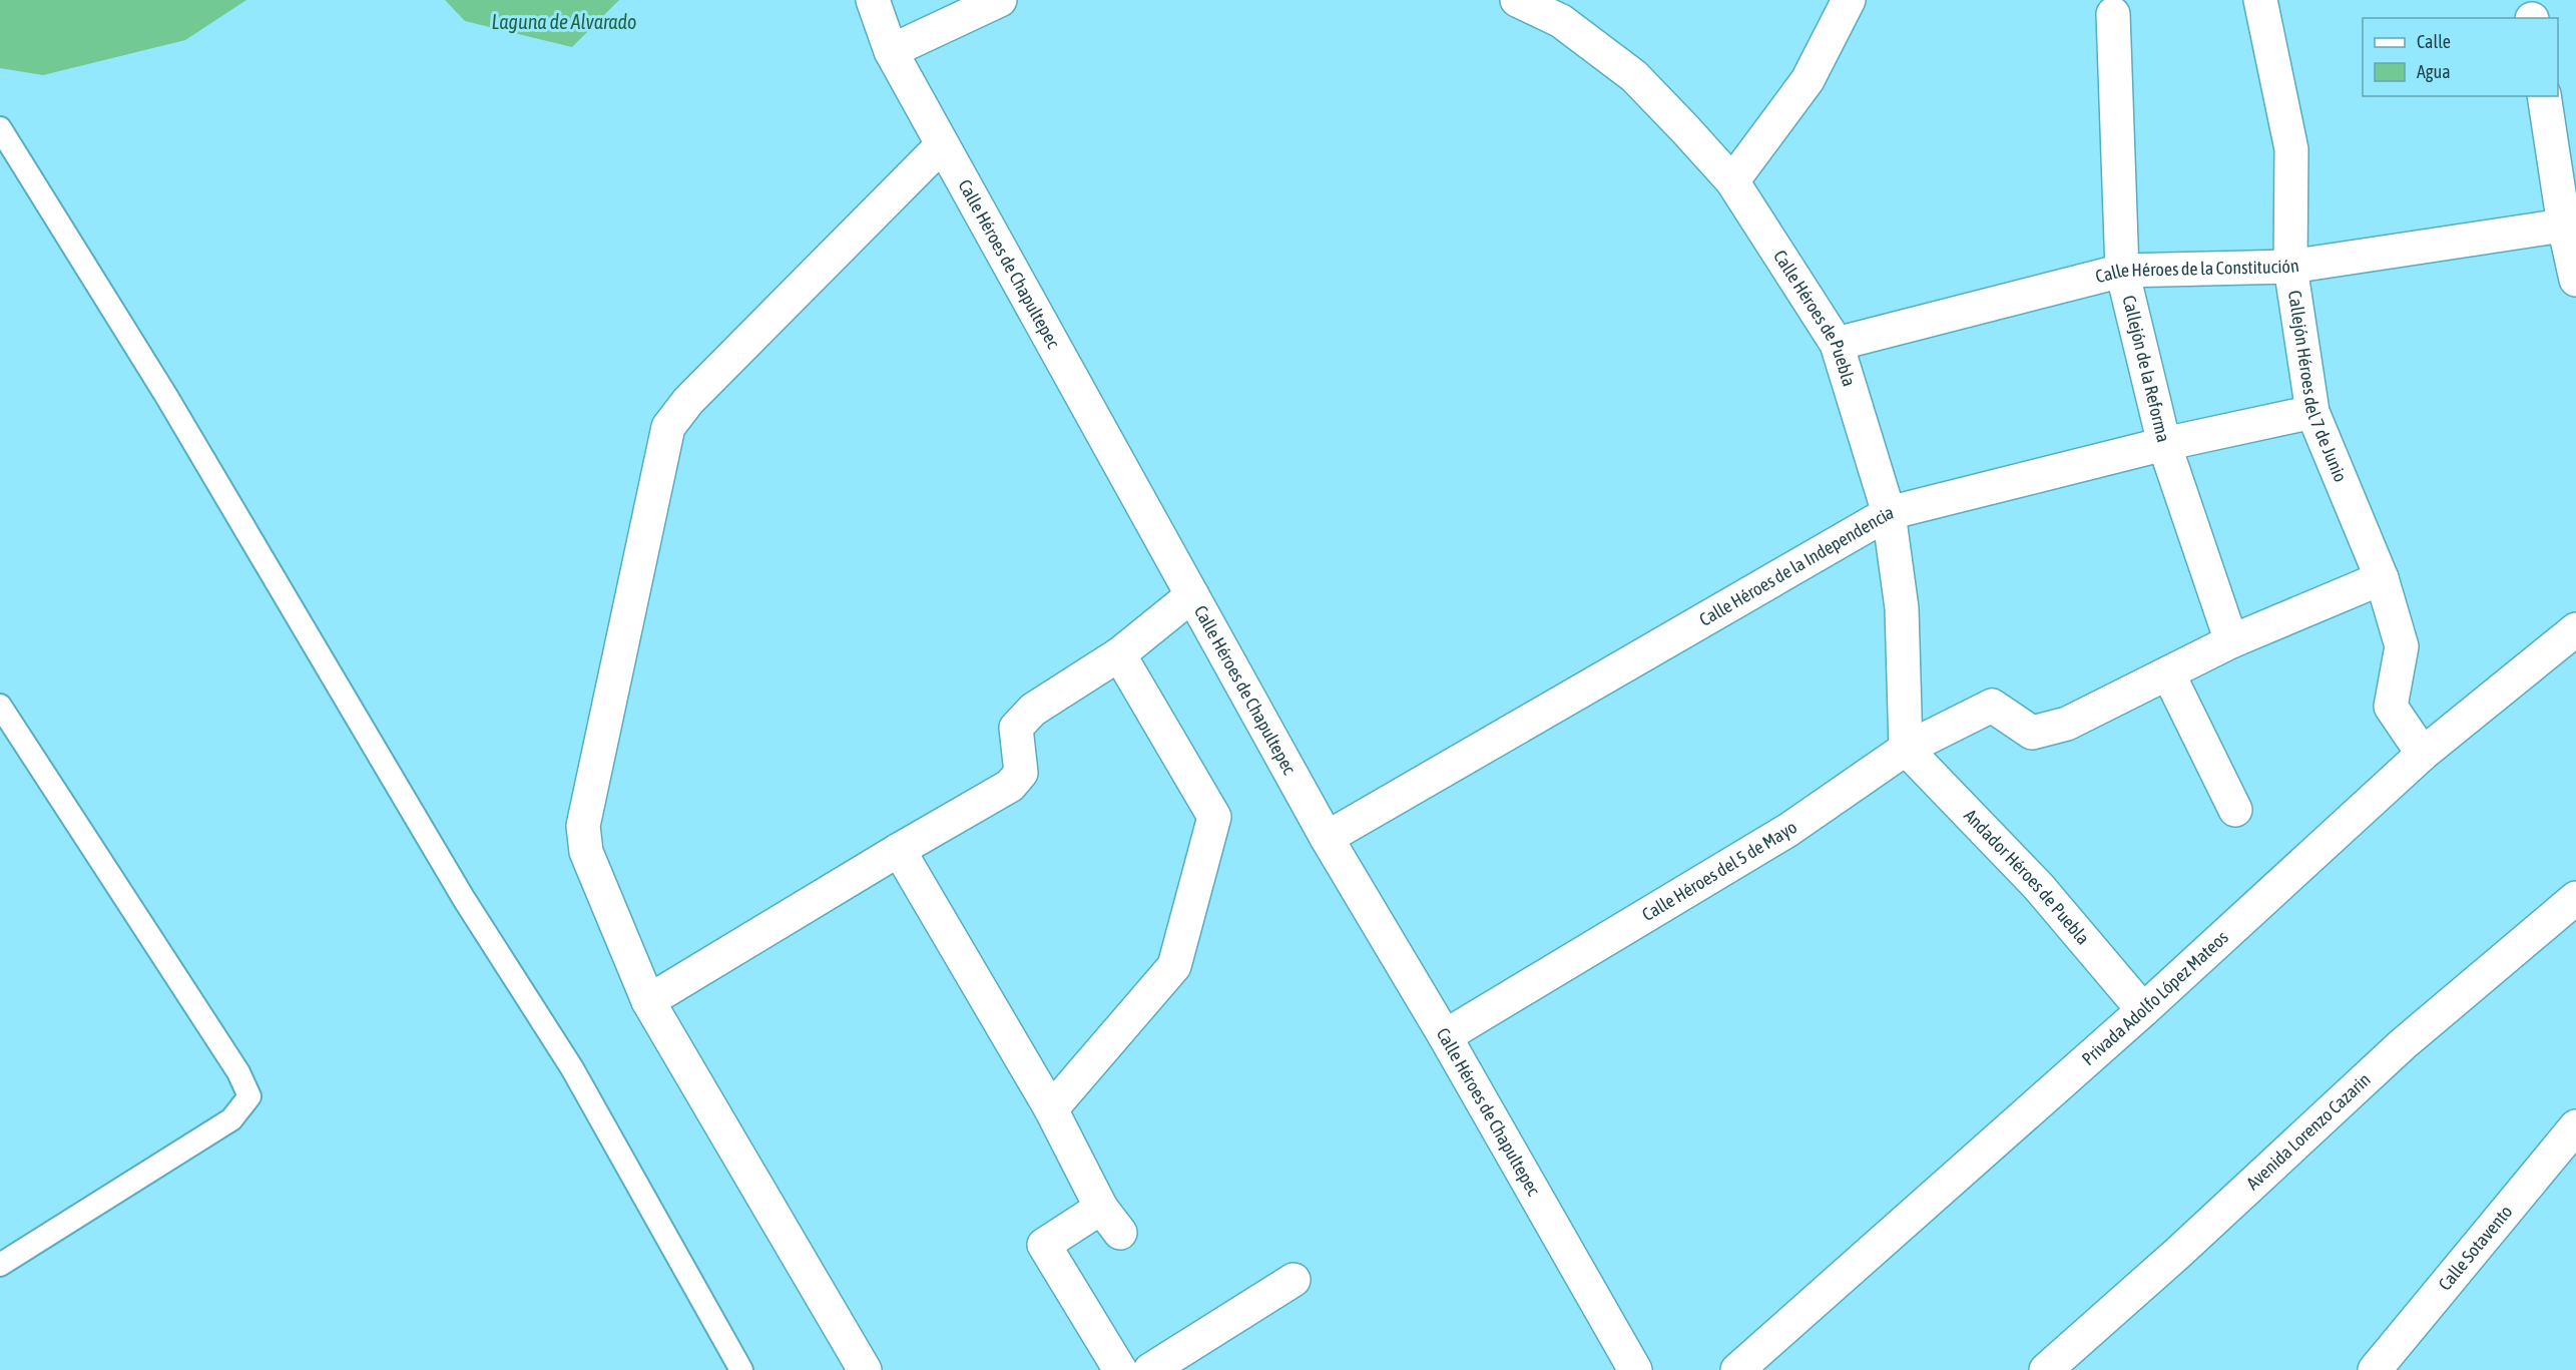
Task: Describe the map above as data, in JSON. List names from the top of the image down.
{
  "streets": {
    "street": [
      "Calle Héroes de Chapultepec",
      "Calle Héroes de la Constitución",
      "Calle Héroes de Puebla",
      "Callejón de la Reforma",
      "Callejón Héroes del 7 de Junio",
      "Calle Héroes de la Independencia",
      "Calle Héroes del 5 de Mayo",
      "Andador Héroes de Puebla",
      "Privada Adolfo López Mateos",
      "Avenida Lorenzo Cazarin",
      "Calle Sotavento"
    ]
  },
  "crossings": [
    ["Calle Héroes de Chapultepec", "Calle Héroes de la Independencia"],
    ["Calle Héroes de Chapultepec", "Calle Héroes del 5 de Mayo"],
    ["Calle Héroes de la Constitución", "Calle Héroes de Puebla"],
    ["Calle Héroes de la Constitución", "Callejón de la Reforma"],
    ["Calle Héroes de la Constitución", "Callejón Héroes del 7 de Junio"],
    ["Calle Héroes de Puebla", "Calle Héroes de la Independencia"],
    ["Calle Héroes de Puebla", "Calle Héroes del 5 de Mayo"],
    ["Calle Héroes de Puebla", "Andador Héroes de Puebla"],
    ["Callejón de la Reforma", "Calle Héroes de la Independencia"],
    ["Callejón Héroes del 7 de Junio", "Calle Héroes de la Independencia"],
    ["Callejón Héroes del 7 de Junio", "Privada Adolfo López Mateos"],
    ["Calle Héroes del 5 de Mayo", "Andador Héroes de Puebla"],
    ["Andador Héroes de Puebla", "Privada Adolfo López Mateos"]
  ],
  "water": ["Laguna de Alvarado"],
  "legend": ["Calle", "Agua"]
}
